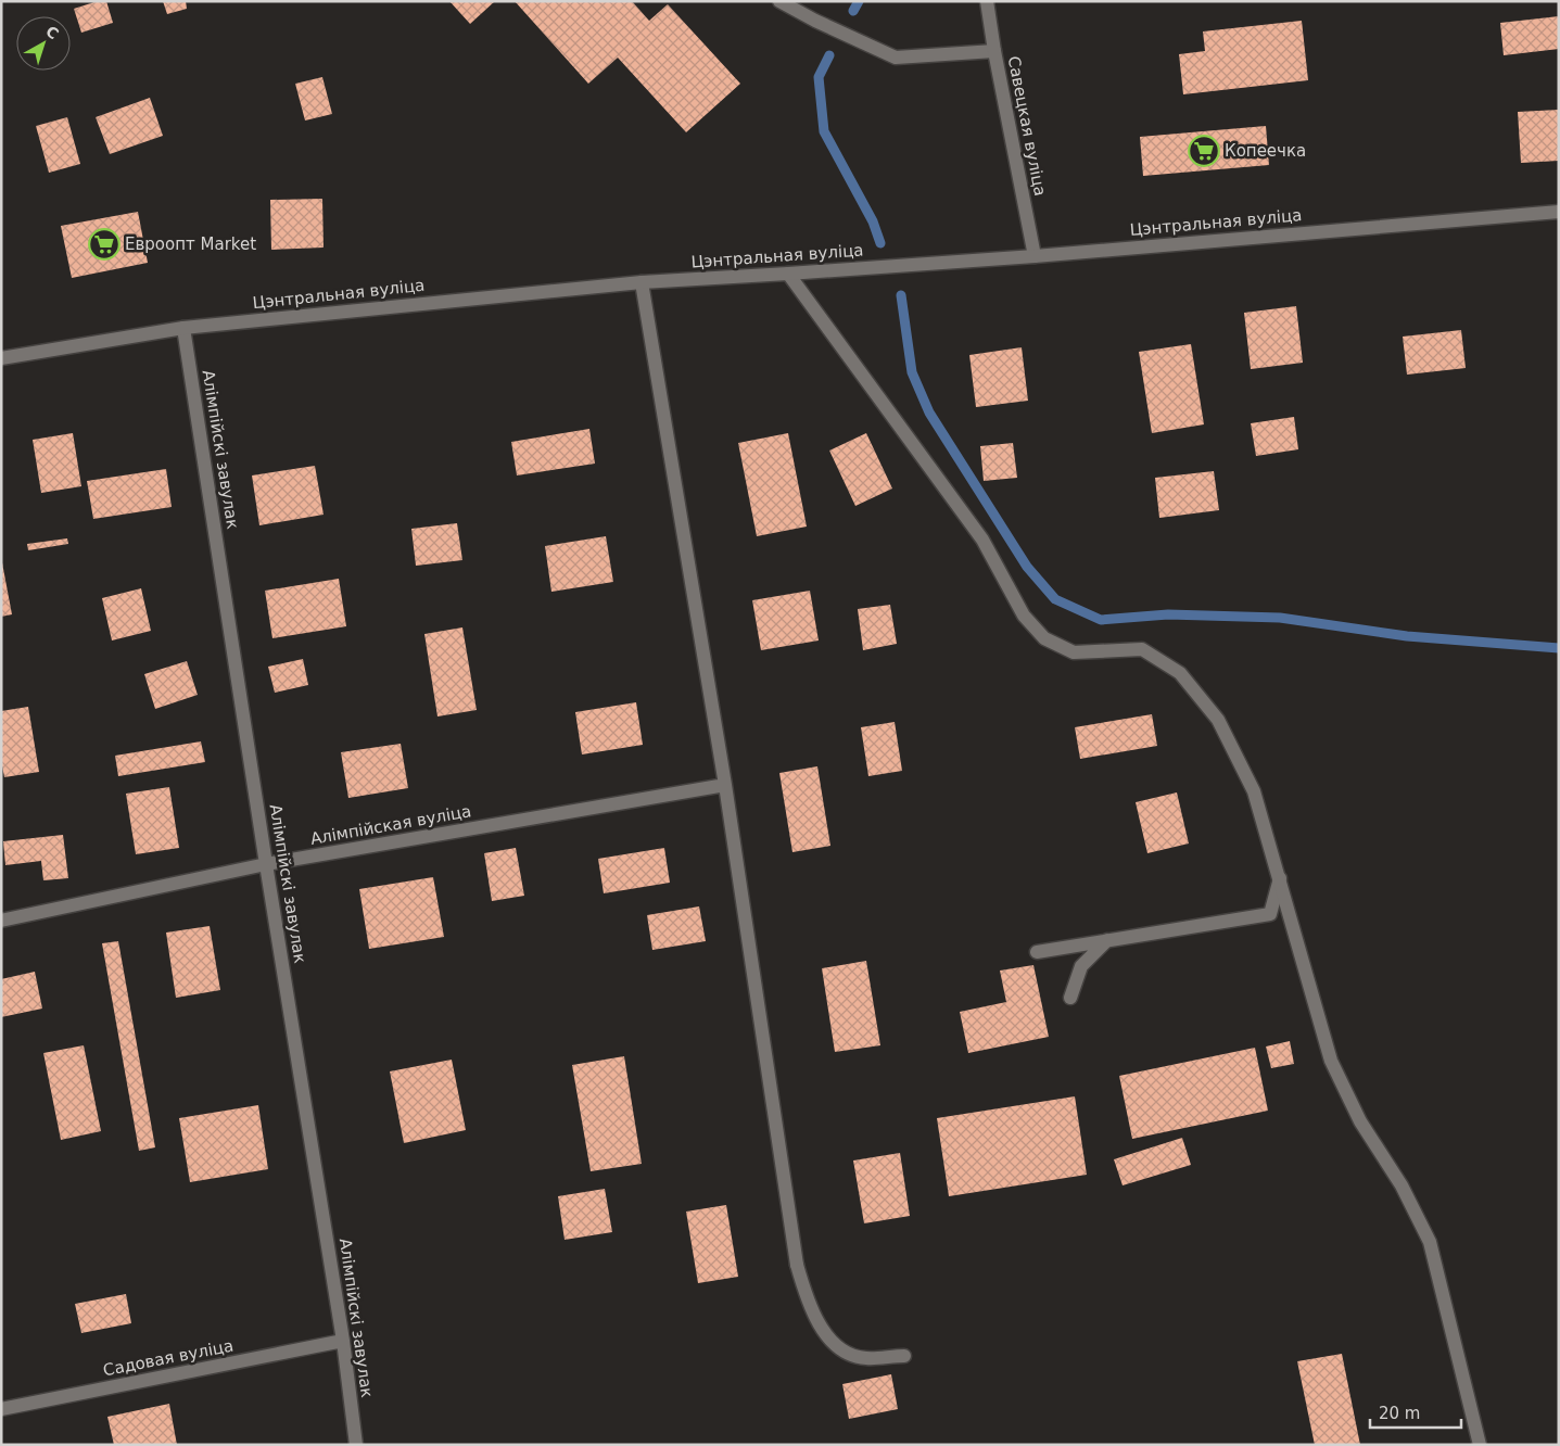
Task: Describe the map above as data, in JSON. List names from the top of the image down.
{
  "streets": {
    "street": [
      "Савецкая вуліца",
      "Цэнтральная вуліца",
      "Алімпійскі завулак",
      "Алімпійская вуліца",
      "Садовая вуліца"
    ]
  },
  "crossings": [
    ["Савецкая вуліца", "Цэнтральная вуліца"],
    ["Цэнтральная вуліца", "Алімпійскі завулак"],
    ["Алімпійскі завулак", "Алімпійская вуліца"],
    ["Алімпійскі завулак", "Садовая вуліца"]
  ],
  "places": {
    "supermarket": ["Копеечка", "Евроопт Market"]
  },
  "scale_bar": "20 m",
  "north": "top right"
}
